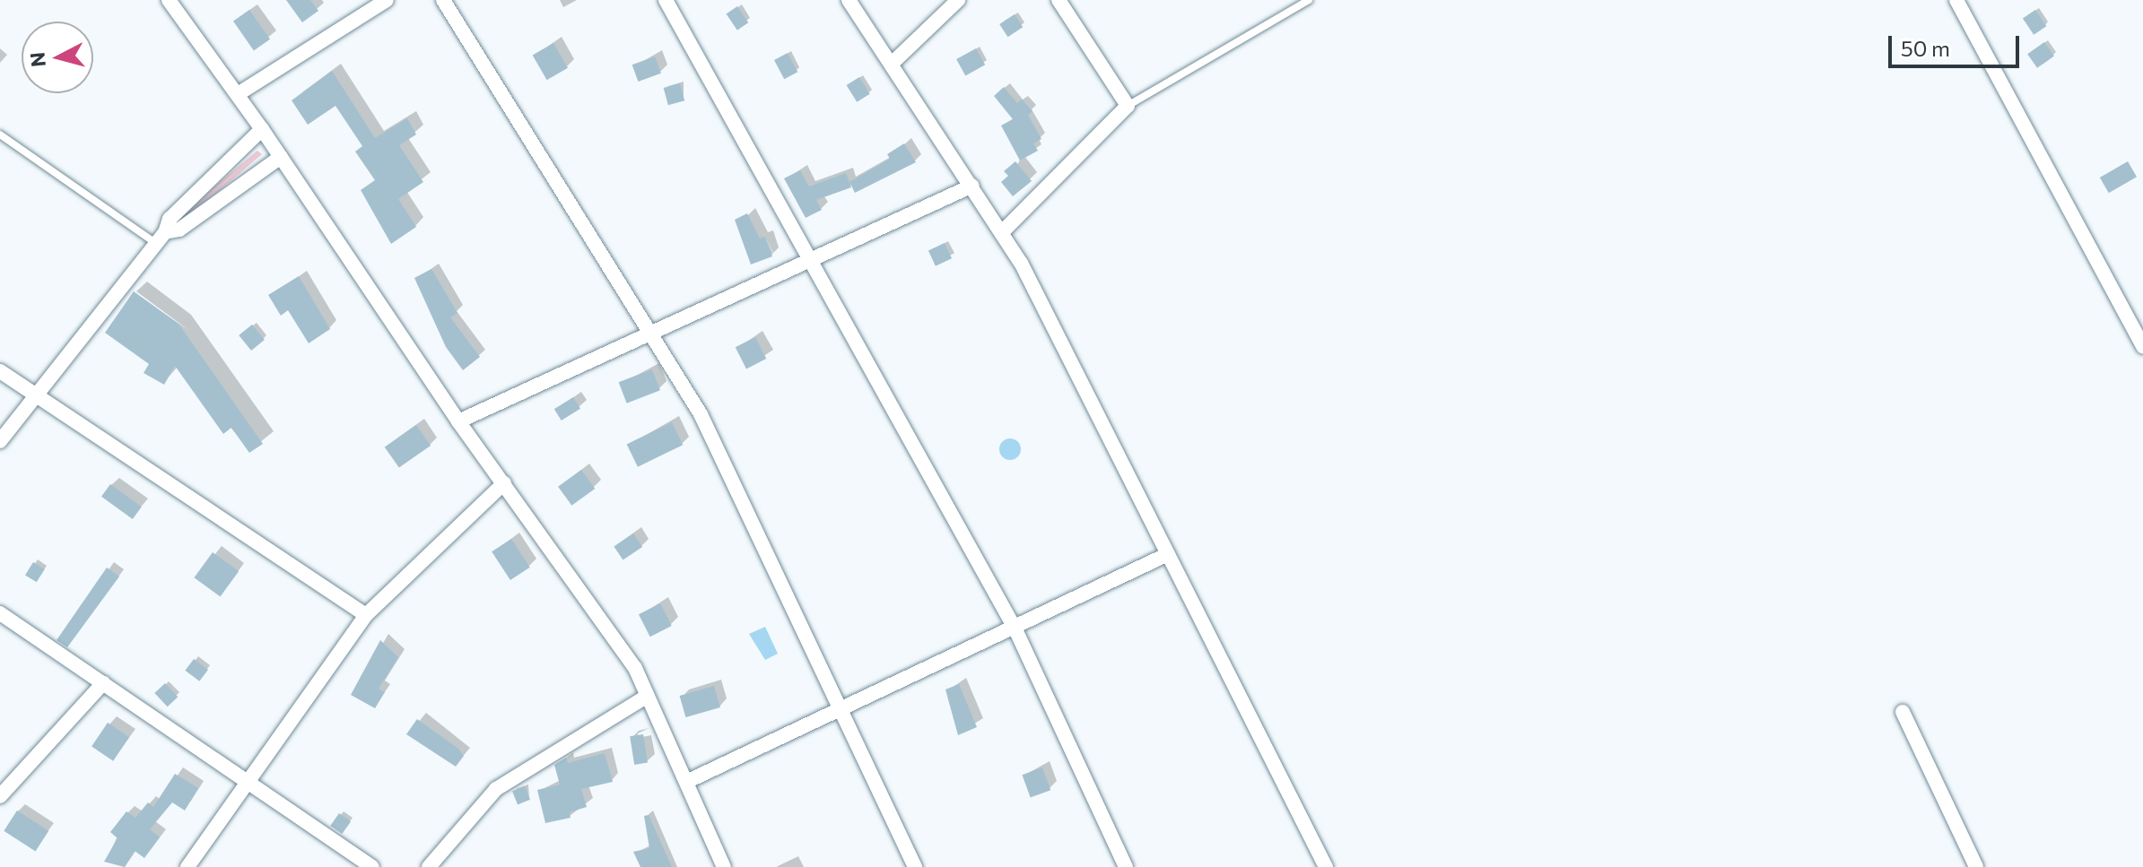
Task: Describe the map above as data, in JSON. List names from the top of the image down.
{
  "scale_bar": "50 m",
  "north": "left"
}
